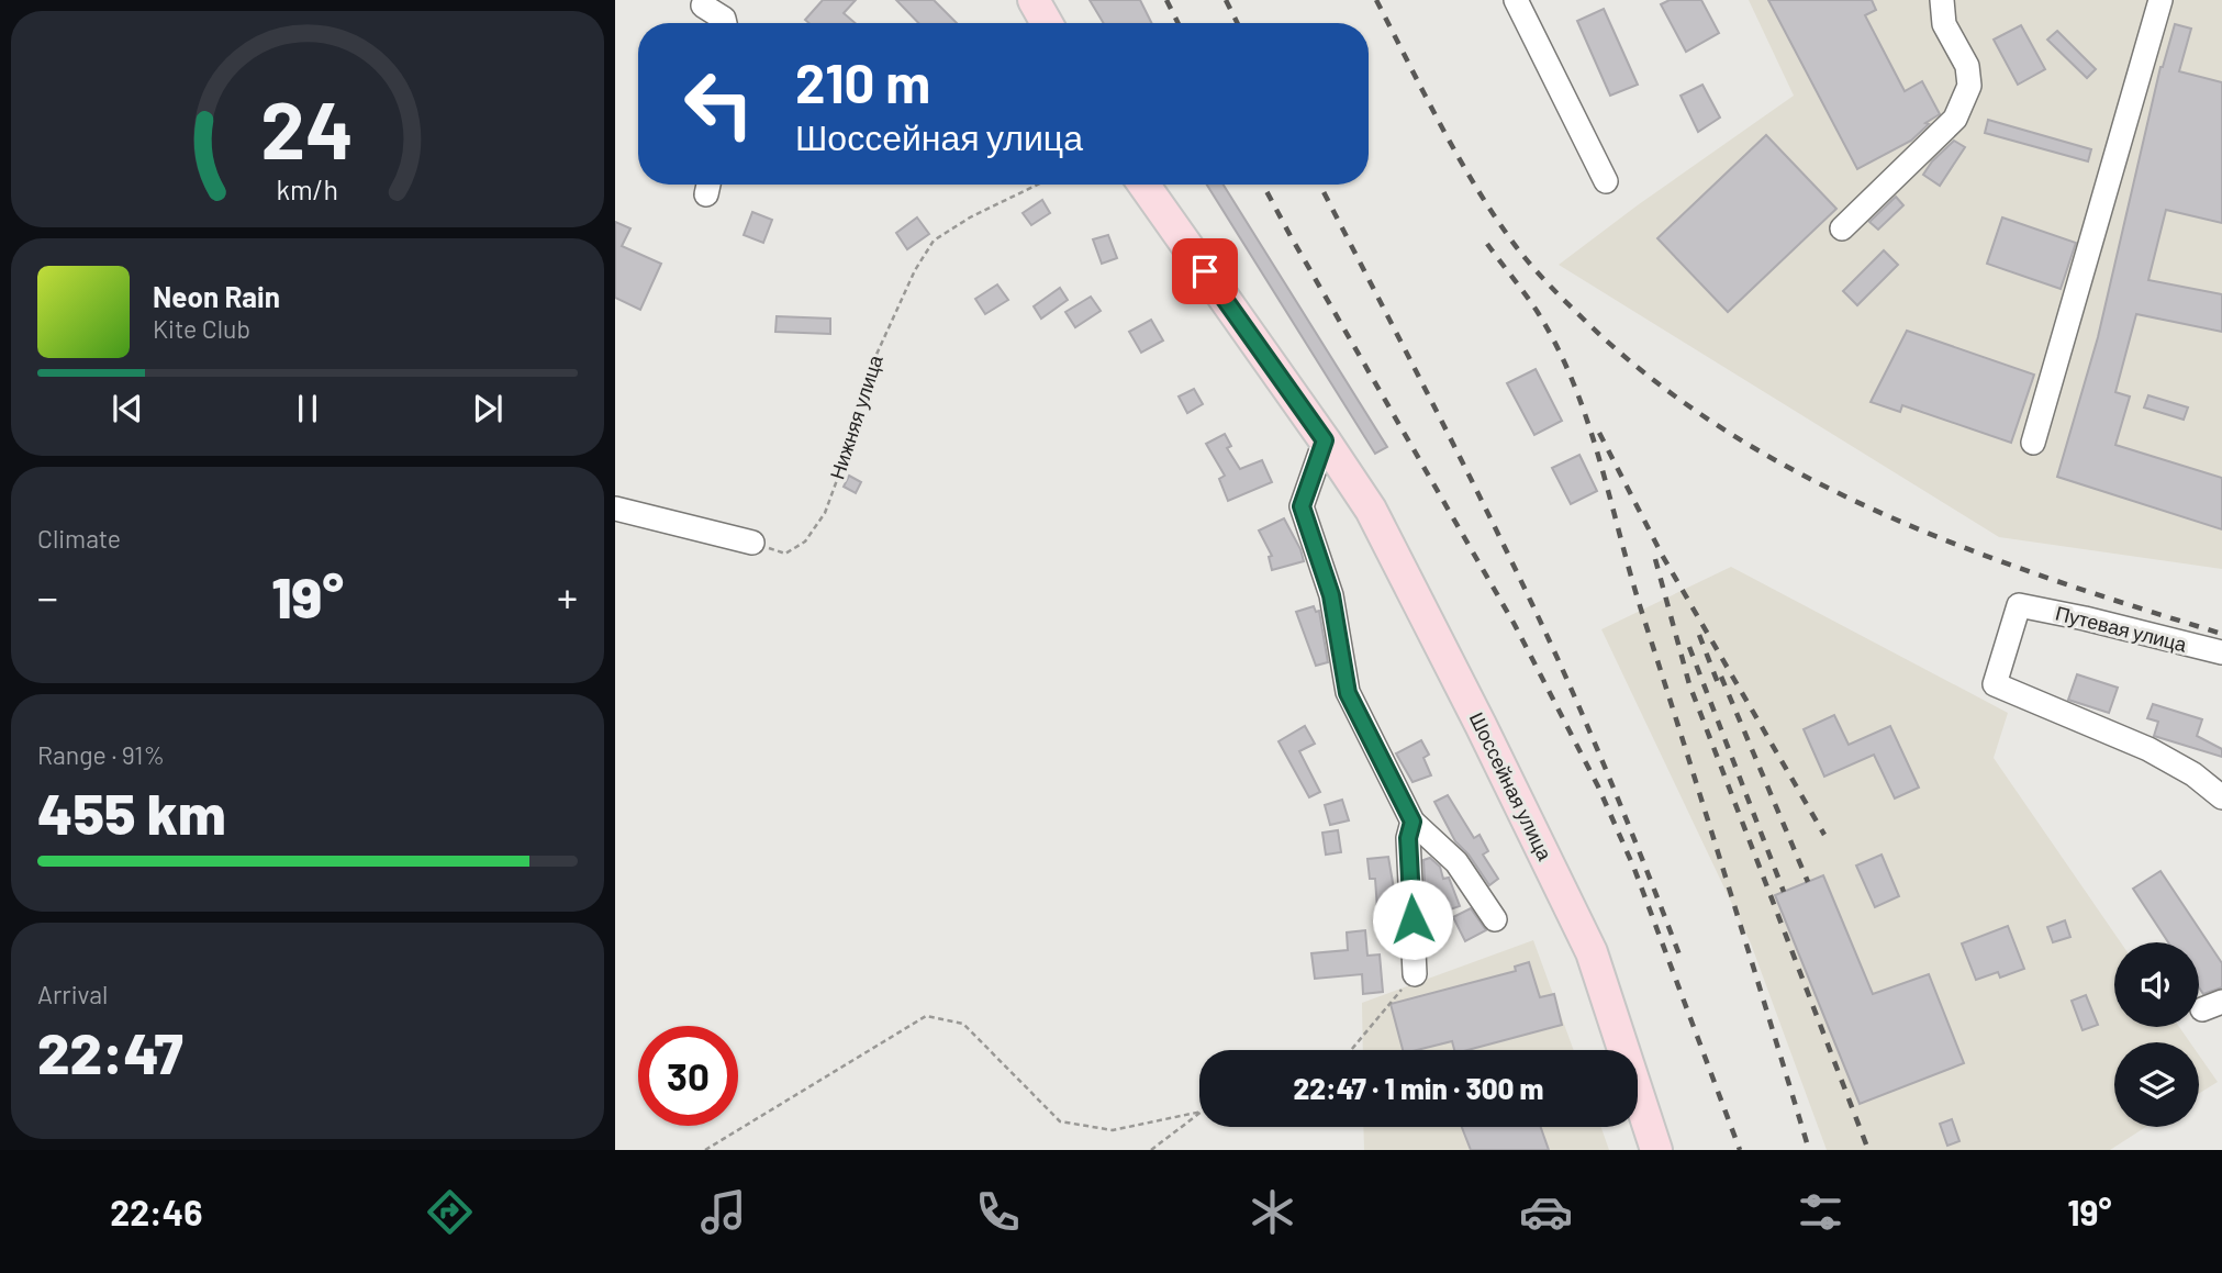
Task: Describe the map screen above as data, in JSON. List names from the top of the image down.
{
  "streets": {
    "main road": ["Шоссейная улица"],
    "street": ["Путевая улица"],
    "path": ["Нижняя улица"]
  },
  "page": {
    "turn": ["210 m", "Шоссейная улица"],
    "song": ["Neon Rain", "Kite Club"],
    "tile": [
      "Climate",
      ["Range · 91%", "455 km"],
      ["Arrival", "22:47"]
    ],
    "heat": ["−", "19°", "+"],
    "limit": "30",
    "trip": "22:47 · 1 min · 300 m",
    "tabs": ["22:46", "19°"],
    "gauge": ["24", "km/h"]
  }
}
